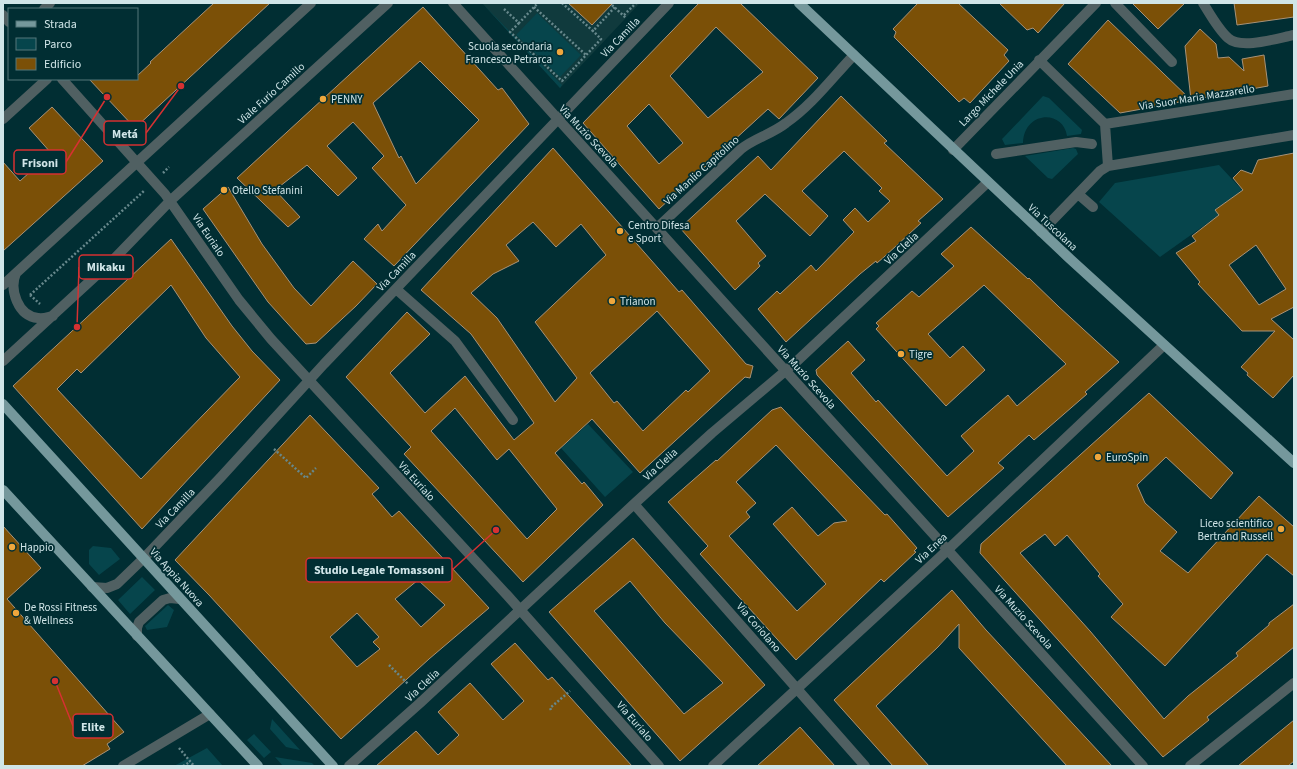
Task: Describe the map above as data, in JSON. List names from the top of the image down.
{
  "streets": {
    "main road": ["Via Tuscolana", "Via Appia Nuova"],
    "street": [
      "Via Camilla",
      "Viale Furio Camillo",
      "Largo Michele Unia",
      "Via Suor Maria Mazzarello",
      "Via Muzio Scevola",
      "Via Manlio Capitolino",
      "Via Eurialo",
      "Via Clelia",
      "Via Enea",
      "Via Coriolano"
    ]
  },
  "crossings": [
    ["Via Camilla", "Via Muzio Scevola"],
    ["Via Camilla", "Via Eurialo"],
    ["Via Camilla", "Via Appia Nuova"],
    ["Viale Furio Camillo", "Via Eurialo"],
    ["Largo Michele Unia", "Via Suor Maria Mazzarello"],
    ["Largo Michele Unia", "Via Tuscolana"],
    ["Via Muzio Scevola", "Via Manlio Capitolino"],
    ["Via Muzio Scevola", "Via Clelia"],
    ["Via Muzio Scevola", "Via Enea"],
    ["Via Manlio Capitolino", "Via Tuscolana"],
    ["Via Tuscolana", "Via Clelia"],
    ["Via Tuscolana", "Via Enea"],
    ["Via Eurialo", "Via Clelia"],
    ["Via Clelia", "Via Coriolano"],
    ["Via Enea", "Via Coriolano"]
  ],
  "places": [
    "Scuola secondaria Francesco Petrarca",
    "Metá",
    "Frisoni",
    "PENNY",
    "Otello Stefanini",
    "Centro Difesa e Sport",
    "Trianon",
    "Mikaku",
    "Tigre",
    "EuroSpin",
    "Liceo scientifico Bertrand Russell",
    "Studio Legale Tomassoni",
    "Happio",
    "De Rossi Fitness & Wellness",
    "Elite"
  ],
  "legend": ["Strada", "Parco", "Edificio"]
}
